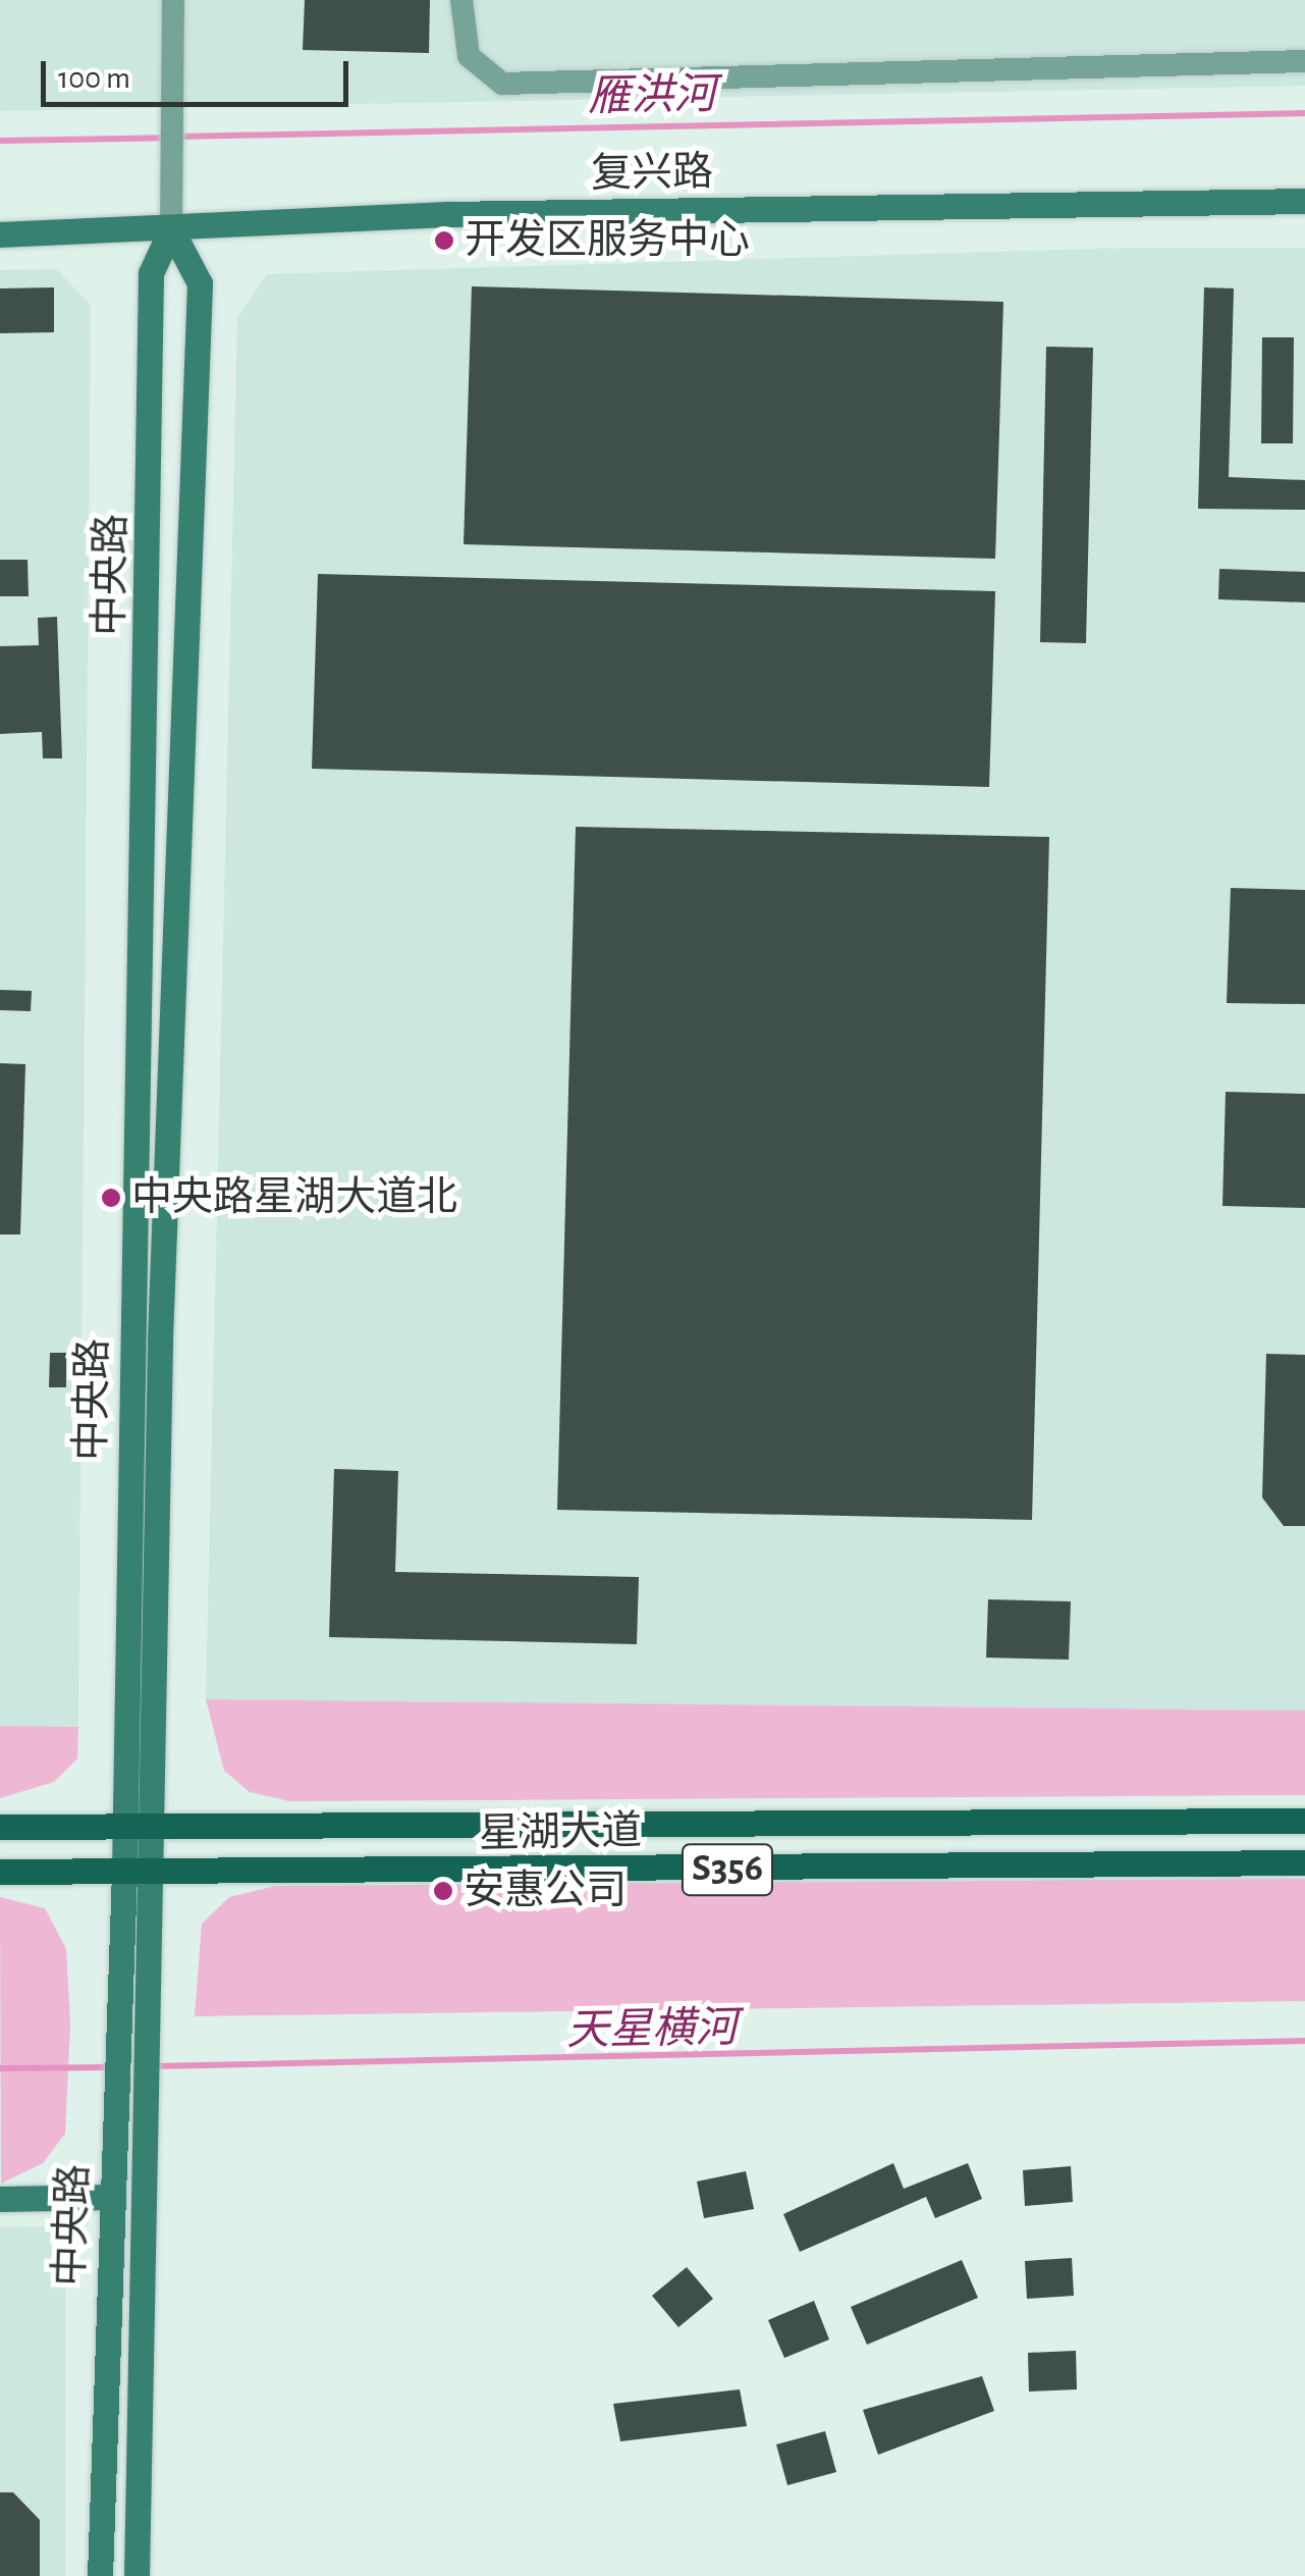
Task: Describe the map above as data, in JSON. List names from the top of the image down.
{
  "streets": {
    "main road": ["星湖大道", "S356"],
    "street": ["复兴路", "中央路"]
  },
  "crossings": [
    ["复兴路", "中央路"],
    ["中央路", "星湖大道"]
  ],
  "water": ["雁洪河", "天星横河"],
  "places": ["开发区服务中心", "中央路星湖大道北", "安惠公司"],
  "scale_bar": "100 m"
}
